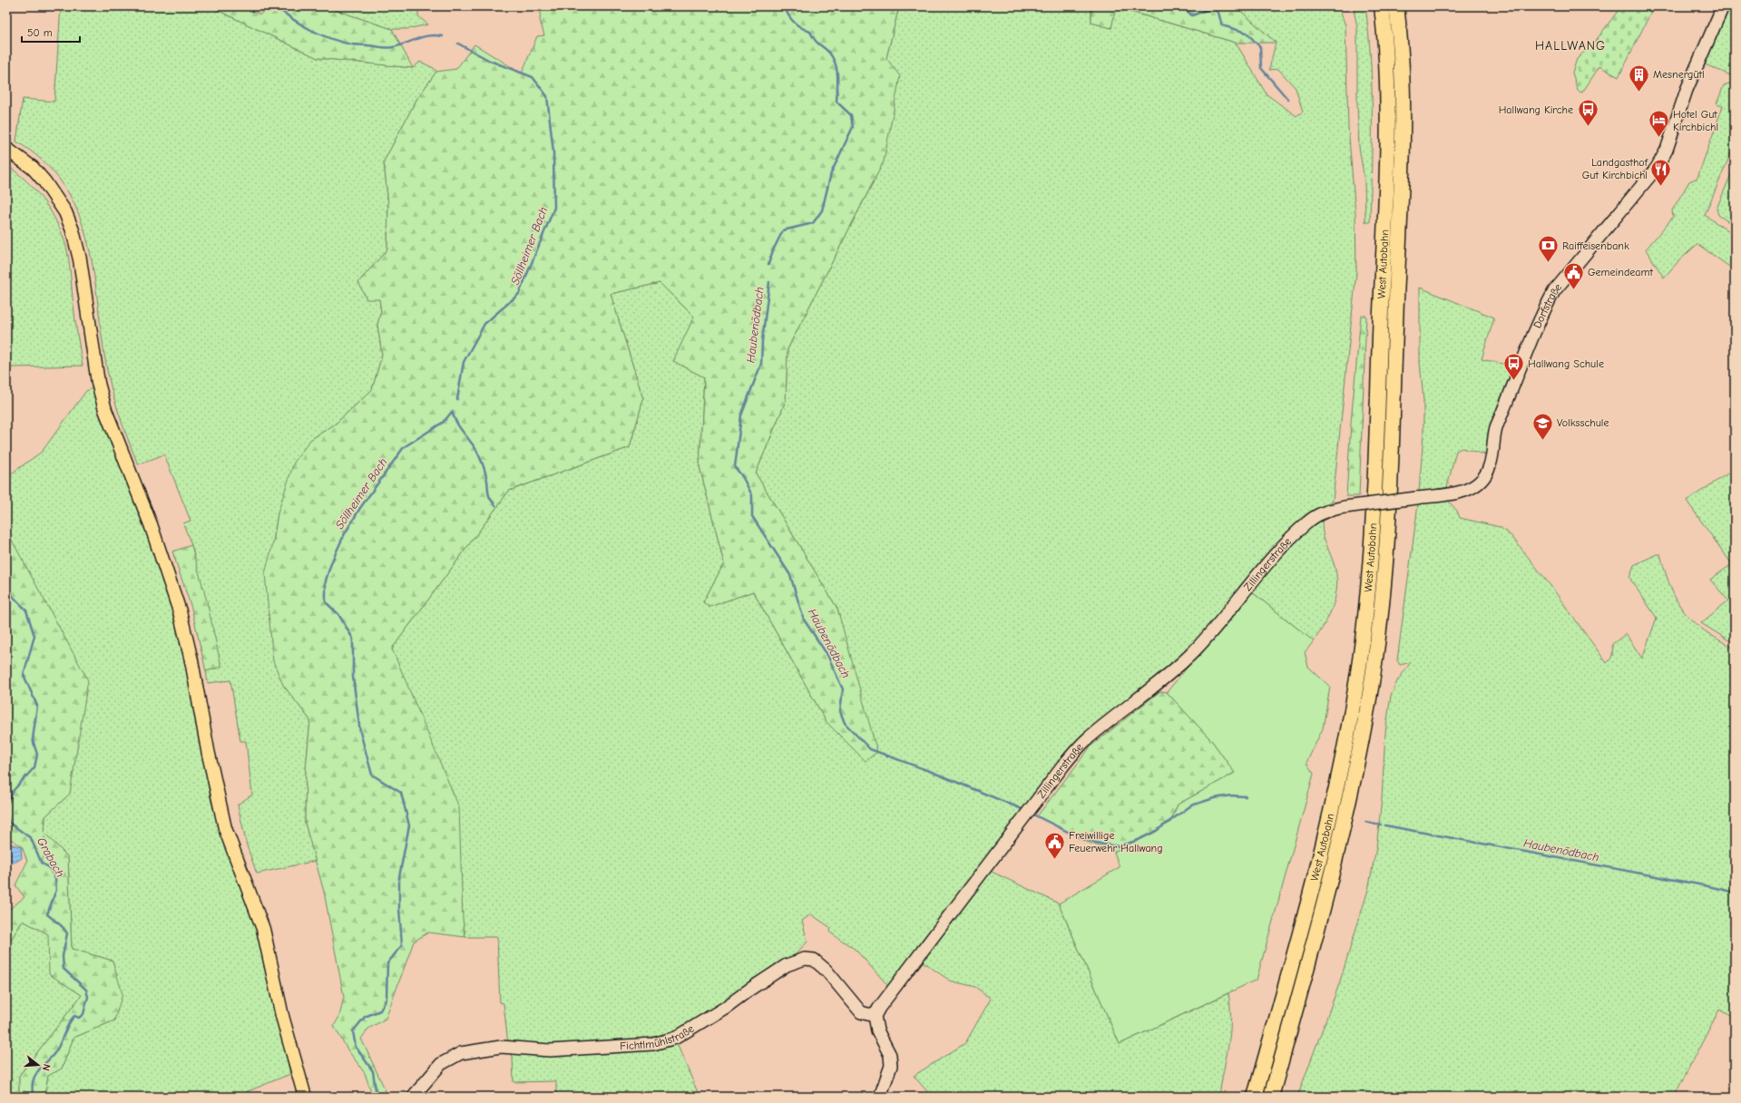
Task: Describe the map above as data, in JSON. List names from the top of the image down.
{
  "streets": {
    "highway": ["West Autobahn"],
    "street": ["Dorfstraße", "Zillingerstraße", "Fichtlmühlstraße"]
  },
  "crossings": [
    ["Dorfstraße", "Zillingerstraße"],
    ["Zillingerstraße", "Fichtlmühlstraße"]
  ],
  "districts": ["HALLWANG"],
  "water": ["Söllheimer Bach", "Haubenödbach", "Grabach"],
  "places": {
    "building": ["Mesnergütl"],
    "bus stop": ["Hallwang Kirche", "Hallwang Schule"],
    "hotel": ["Hotel Gut Kirchbichl"],
    "restaurant": ["Landgasthof Gut Kirchbichl"],
    "bank": ["Raiffeisenbank"],
    "public building": ["Gemeindeamt", "Freiwillige Feuerwehr Hallwang"],
    "school or university": ["Volksschule"]
  },
  "scale_bar": "50 m",
  "north": "right"
}
